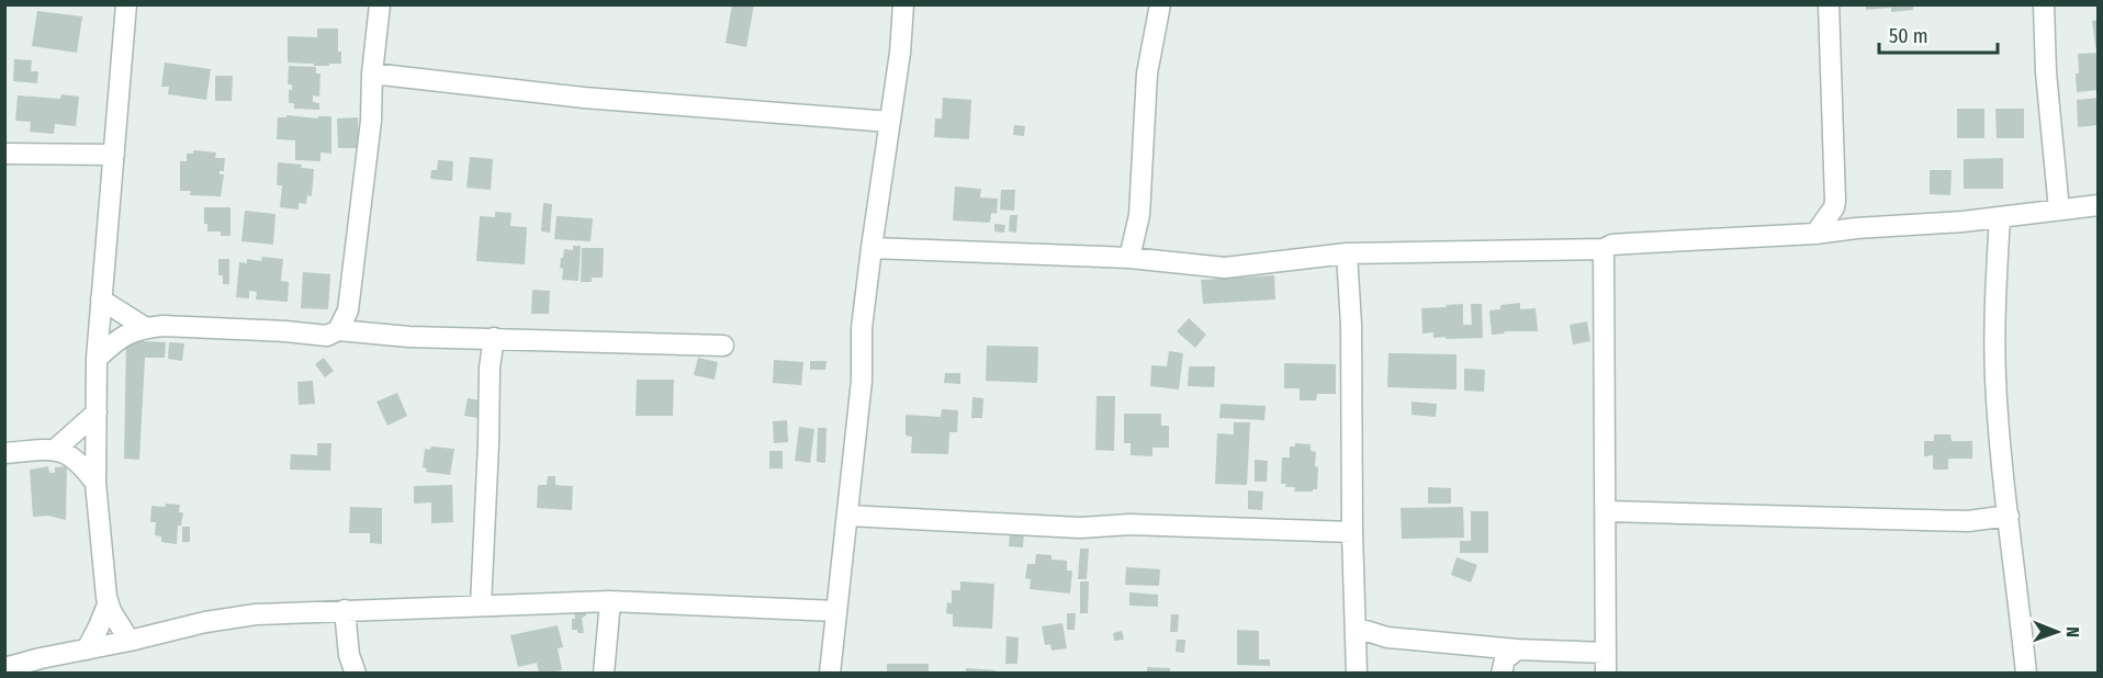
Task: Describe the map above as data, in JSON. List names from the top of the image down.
{
  "scale_bar": "50 m",
  "north": "right"
}
